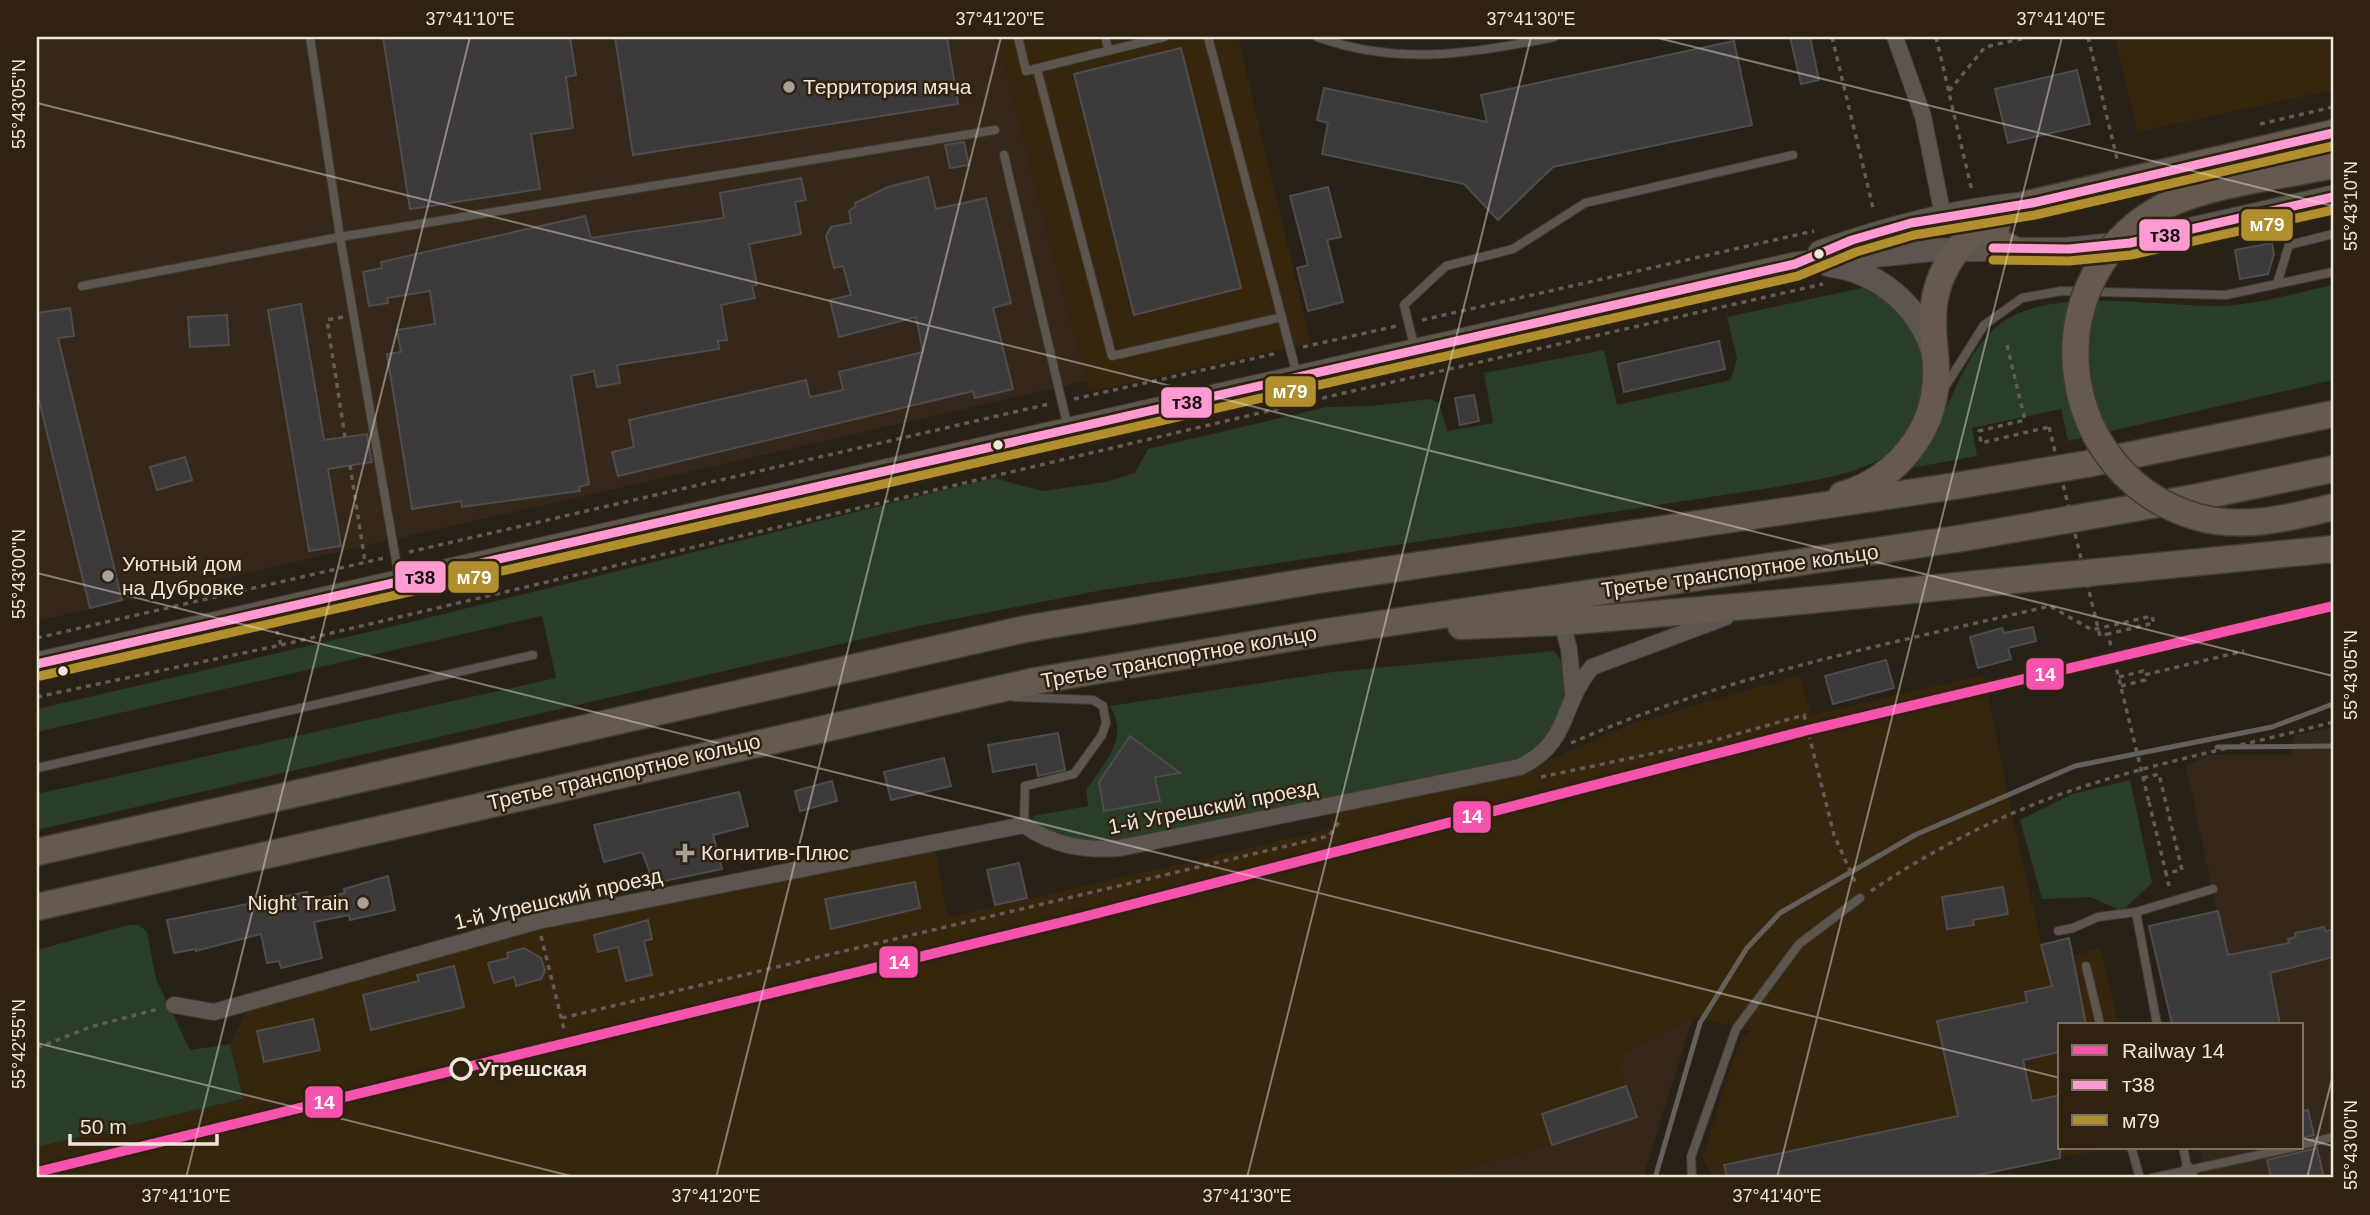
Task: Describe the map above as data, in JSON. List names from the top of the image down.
{
  "streets": {
    "main road": ["Третье транспортное кольцо"],
    "street": ["1-й Угрешский проезд"]
  },
  "places": {
    "other": [
      "Территория мяча",
      "Уютный дом на Дубровке",
      "Night Train",
      "Угрешская"
    ],
    "health": ["Когнитив-Плюс"]
  },
  "lines": ["transit line т38", "transit line м79", "rail line 14"],
  "legend": ["Railway 14", "т38", "м79"],
  "scale_bar": "50 m",
  "coordinates": [
    "37°41'10\"E",
    "37°41'20\"E",
    "37°41'30\"E",
    "37°41'40\"E",
    "55°43'05\"N",
    "55°43'10\"N",
    "55°43'00\"N",
    "55°42'55\"N"
  ]
}
